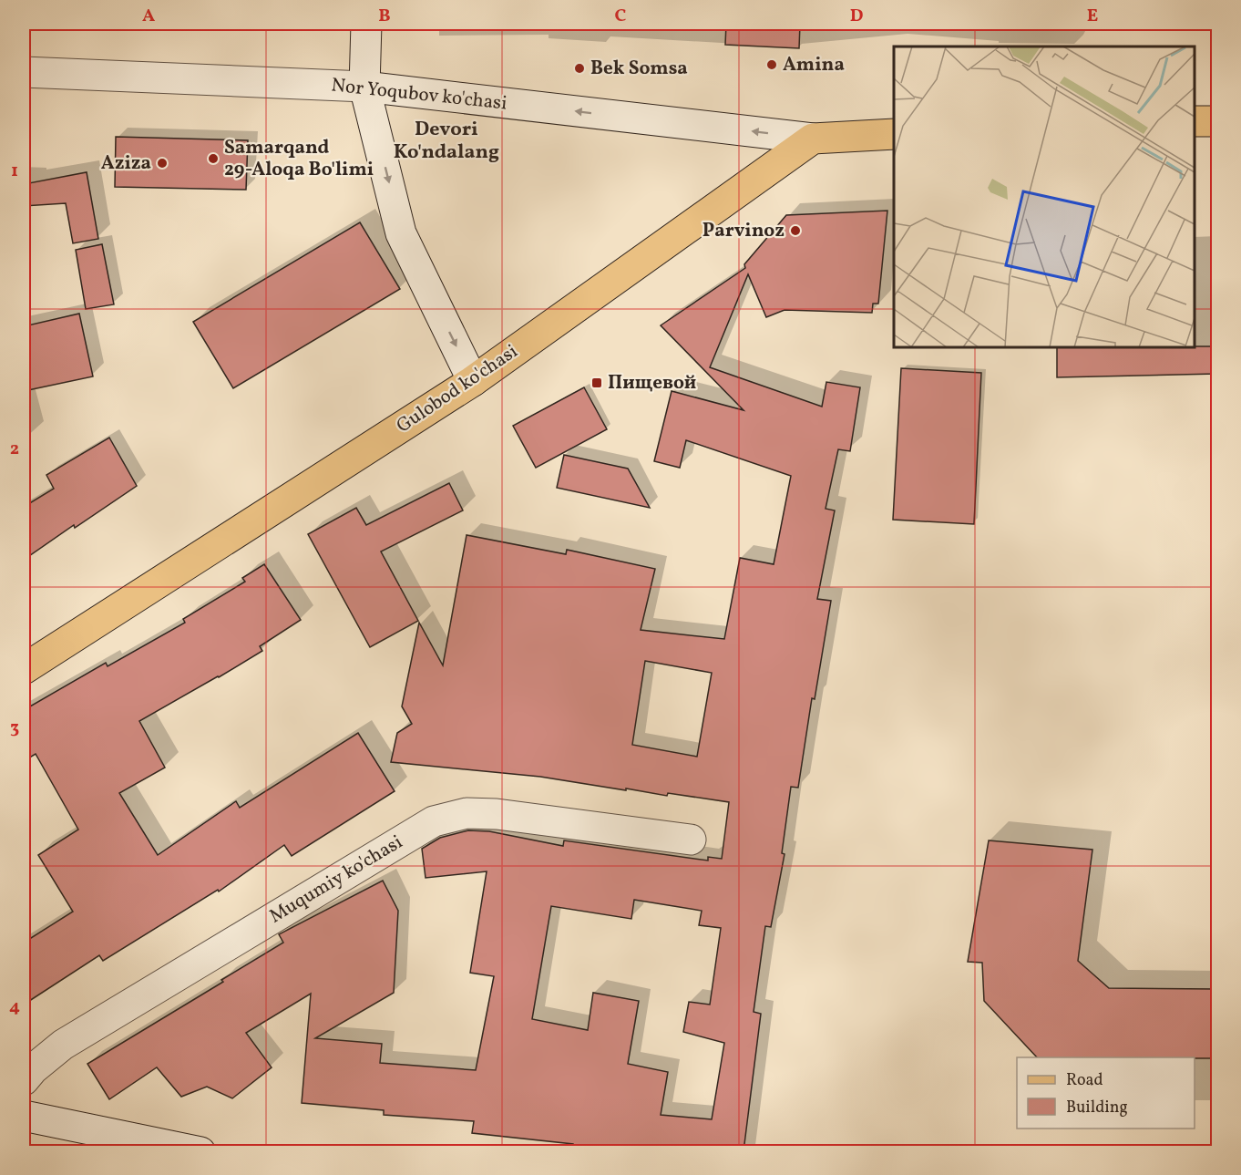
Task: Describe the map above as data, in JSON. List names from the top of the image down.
{
  "streets": {
    "main road": ["Gulobod ko'chasi"],
    "street": ["Nor Yoqubov ko'chasi", "Muqumiy ko'chasi"]
  },
  "crossings": [
    ["Nor Yoqubov ko'chasi", "Gulobod ko'chasi"]
  ],
  "one_way": ["Nor Yoqubov ko'chasi"],
  "districts": ["Devori Ko'ndalang"],
  "places": {
    "other": [
      "Amina",
      "Bek Somsa",
      "Samarqand 29-Aloqa Bo'limi",
      "Aziza",
      "Parvinoz"
    ],
    "transit": ["Пищевой"]
  },
  "legend": ["Road", "Building"],
  "grid": {
    "columns": [
      "A",
      "B",
      "C",
      "D",
      "E"
    ],
    "rows": [
      "1",
      "2",
      "3",
      "4"
    ]
  }
}
